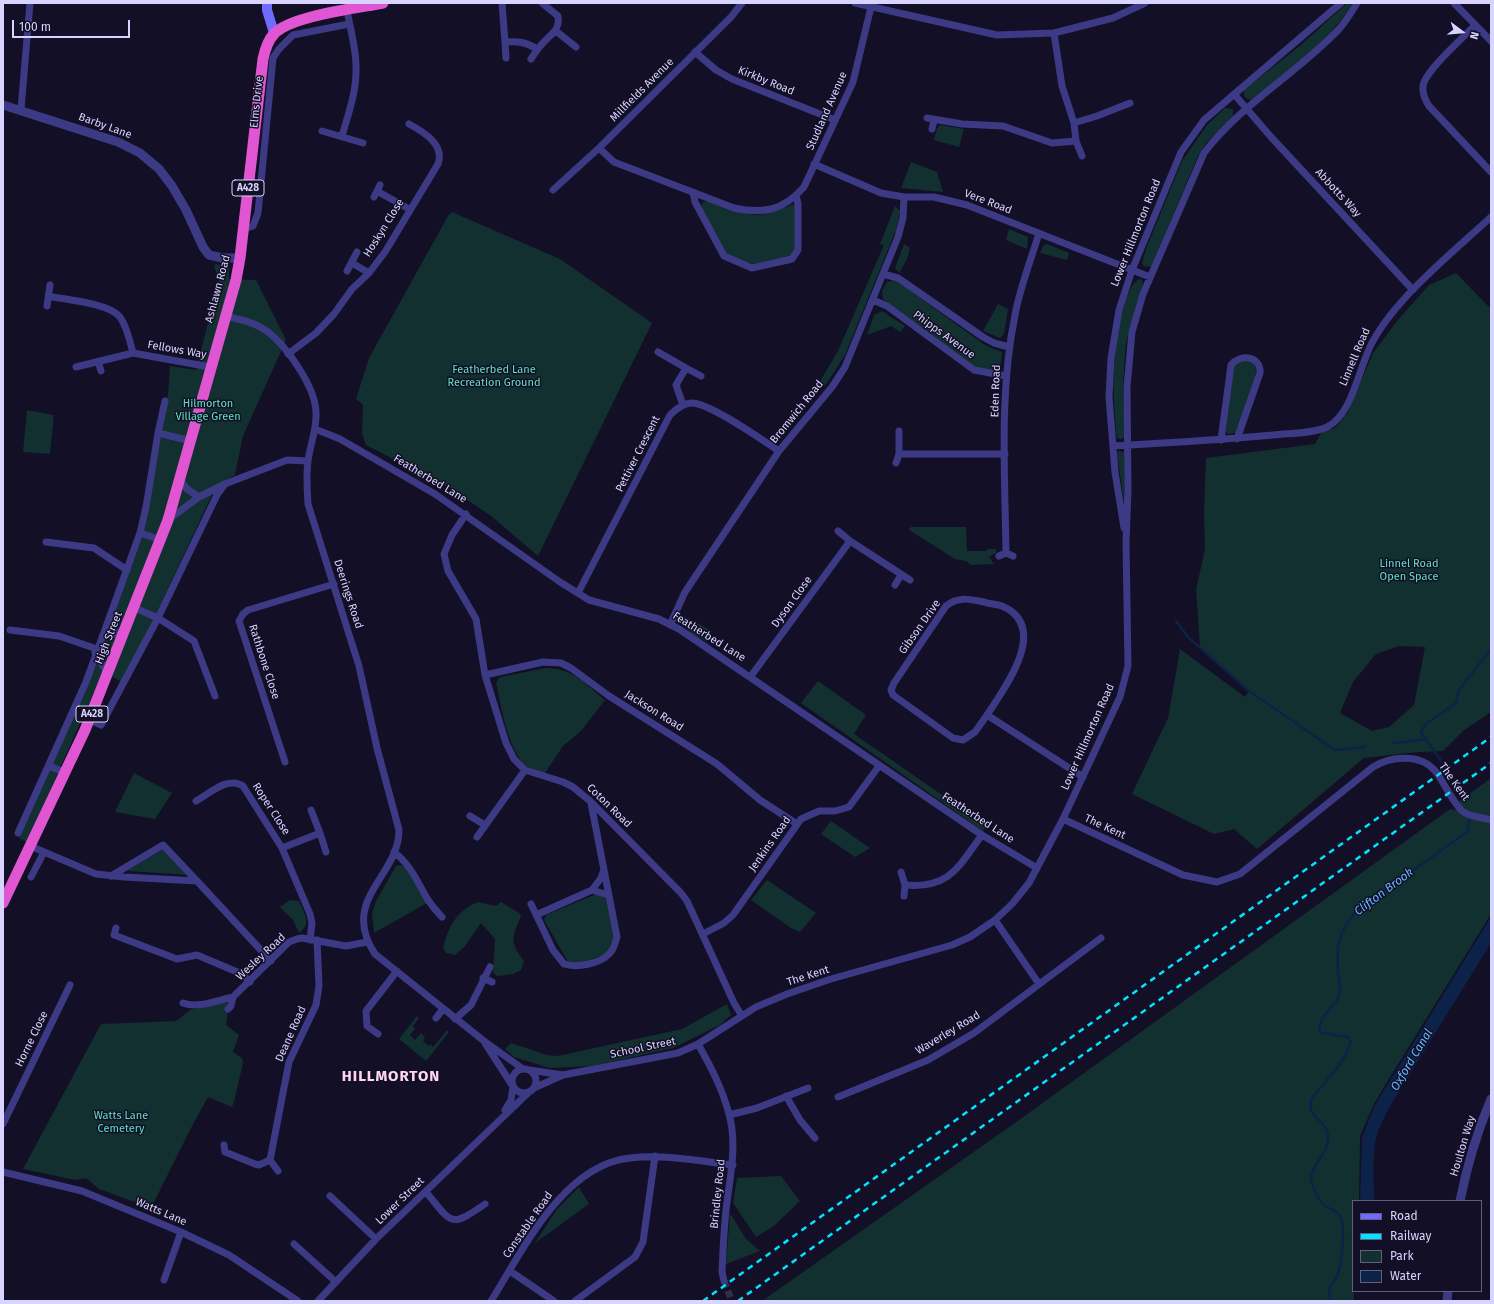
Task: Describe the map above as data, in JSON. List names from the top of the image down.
{
  "streets": {
    "highway": ["A428", "Ashlawn Road", "High Street"],
    "street": [
      "Kirkby Road",
      "Millfields Avenue",
      "Elms Drive",
      "Studland Avenue",
      "Barby Lane",
      "Abbotts Way",
      "Vere Road",
      "Hoskyn Close",
      "Lower Hillmorton Road",
      "Phipps Avenue",
      "Fellows Way",
      "Linnell Road",
      "Eden Road",
      "Bromwich Road",
      "Pettiver Crescent",
      "Featherbed Lane",
      "Deerings Road",
      "Dyson Close",
      "Gibson Drive",
      "Rathbone Close",
      "Jackson Road",
      "The Kent",
      "Coton Road",
      "Roper Close",
      "Jenkins Road",
      "Wesley Road",
      "Waverley Road",
      "Deane Road",
      "Horne Close",
      "School Street",
      "Houlton Way",
      "Brindley Road",
      "Lower Street",
      "Watts Lane",
      "Constable Road"
    ]
  },
  "crossings": [
    ["Kirkby Road", "Millfields Avenue"],
    ["Kirkby Road", "Studland Avenue"],
    ["Elms Drive", "Ashlawn Road"],
    ["Studland Avenue", "Vere Road"],
    ["Barby Lane", "Ashlawn Road"],
    ["Abbotts Way", "Lower Hillmorton Road"],
    ["Abbotts Way", "Linnell Road"],
    ["Vere Road", "Lower Hillmorton Road"],
    ["Vere Road", "Eden Road"],
    ["Vere Road", "Bromwich Road"],
    ["Hoskyn Close", "Deerings Road"],
    ["Lower Hillmorton Road", "Linnell Road"],
    ["Lower Hillmorton Road", "The Kent"],
    ["Ashlawn Road", "Fellows Way"],
    ["Ashlawn Road", "Deerings Road"],
    ["Ashlawn Road", "High Street"],
    ["Phipps Avenue", "Eden Road"],
    ["Phipps Avenue", "Bromwich Road"],
    ["Bromwich Road", "Featherbed Lane"],
    ["Pettiver Crescent", "Featherbed Lane"],
    ["Featherbed Lane", "Deerings Road"],
    ["Featherbed Lane", "Dyson Close"],
    ["Featherbed Lane", "The Kent"],
    ["Featherbed Lane", "Jenkins Road"],
    ["Deerings Road", "Rathbone Close"],
    ["Deerings Road", "School Street"],
    ["Jackson Road", "Jenkins Road"],
    ["The Kent", "Coton Road"],
    ["The Kent", "School Street"],
    ["Coton Road", "Jenkins Road"],
    ["Coton Road", "School Street"],
    ["Roper Close", "Wesley Road"],
    ["Roper Close", "Deane Road"],
    ["Wesley Road", "Deane Road"],
    ["Wesley Road", "School Street"],
    ["School Street", "Brindley Road"],
    ["School Street", "Lower Street"],
    ["Brindley Road", "Constable Road"]
  ],
  "districts": ["HILLMORTON"],
  "water": ["Clifton Brook", "Oxford Canal"],
  "parks": [
    "Featherbed Lane Recreation Ground",
    "Hilmorton Village Green",
    "Linnel Road Open Space",
    "Watts Lane Cemetery"
  ],
  "legend": [
    "Road",
    "Railway",
    "Park",
    "Water"
  ],
  "scale_bar": "100 m",
  "north": "right"
}
